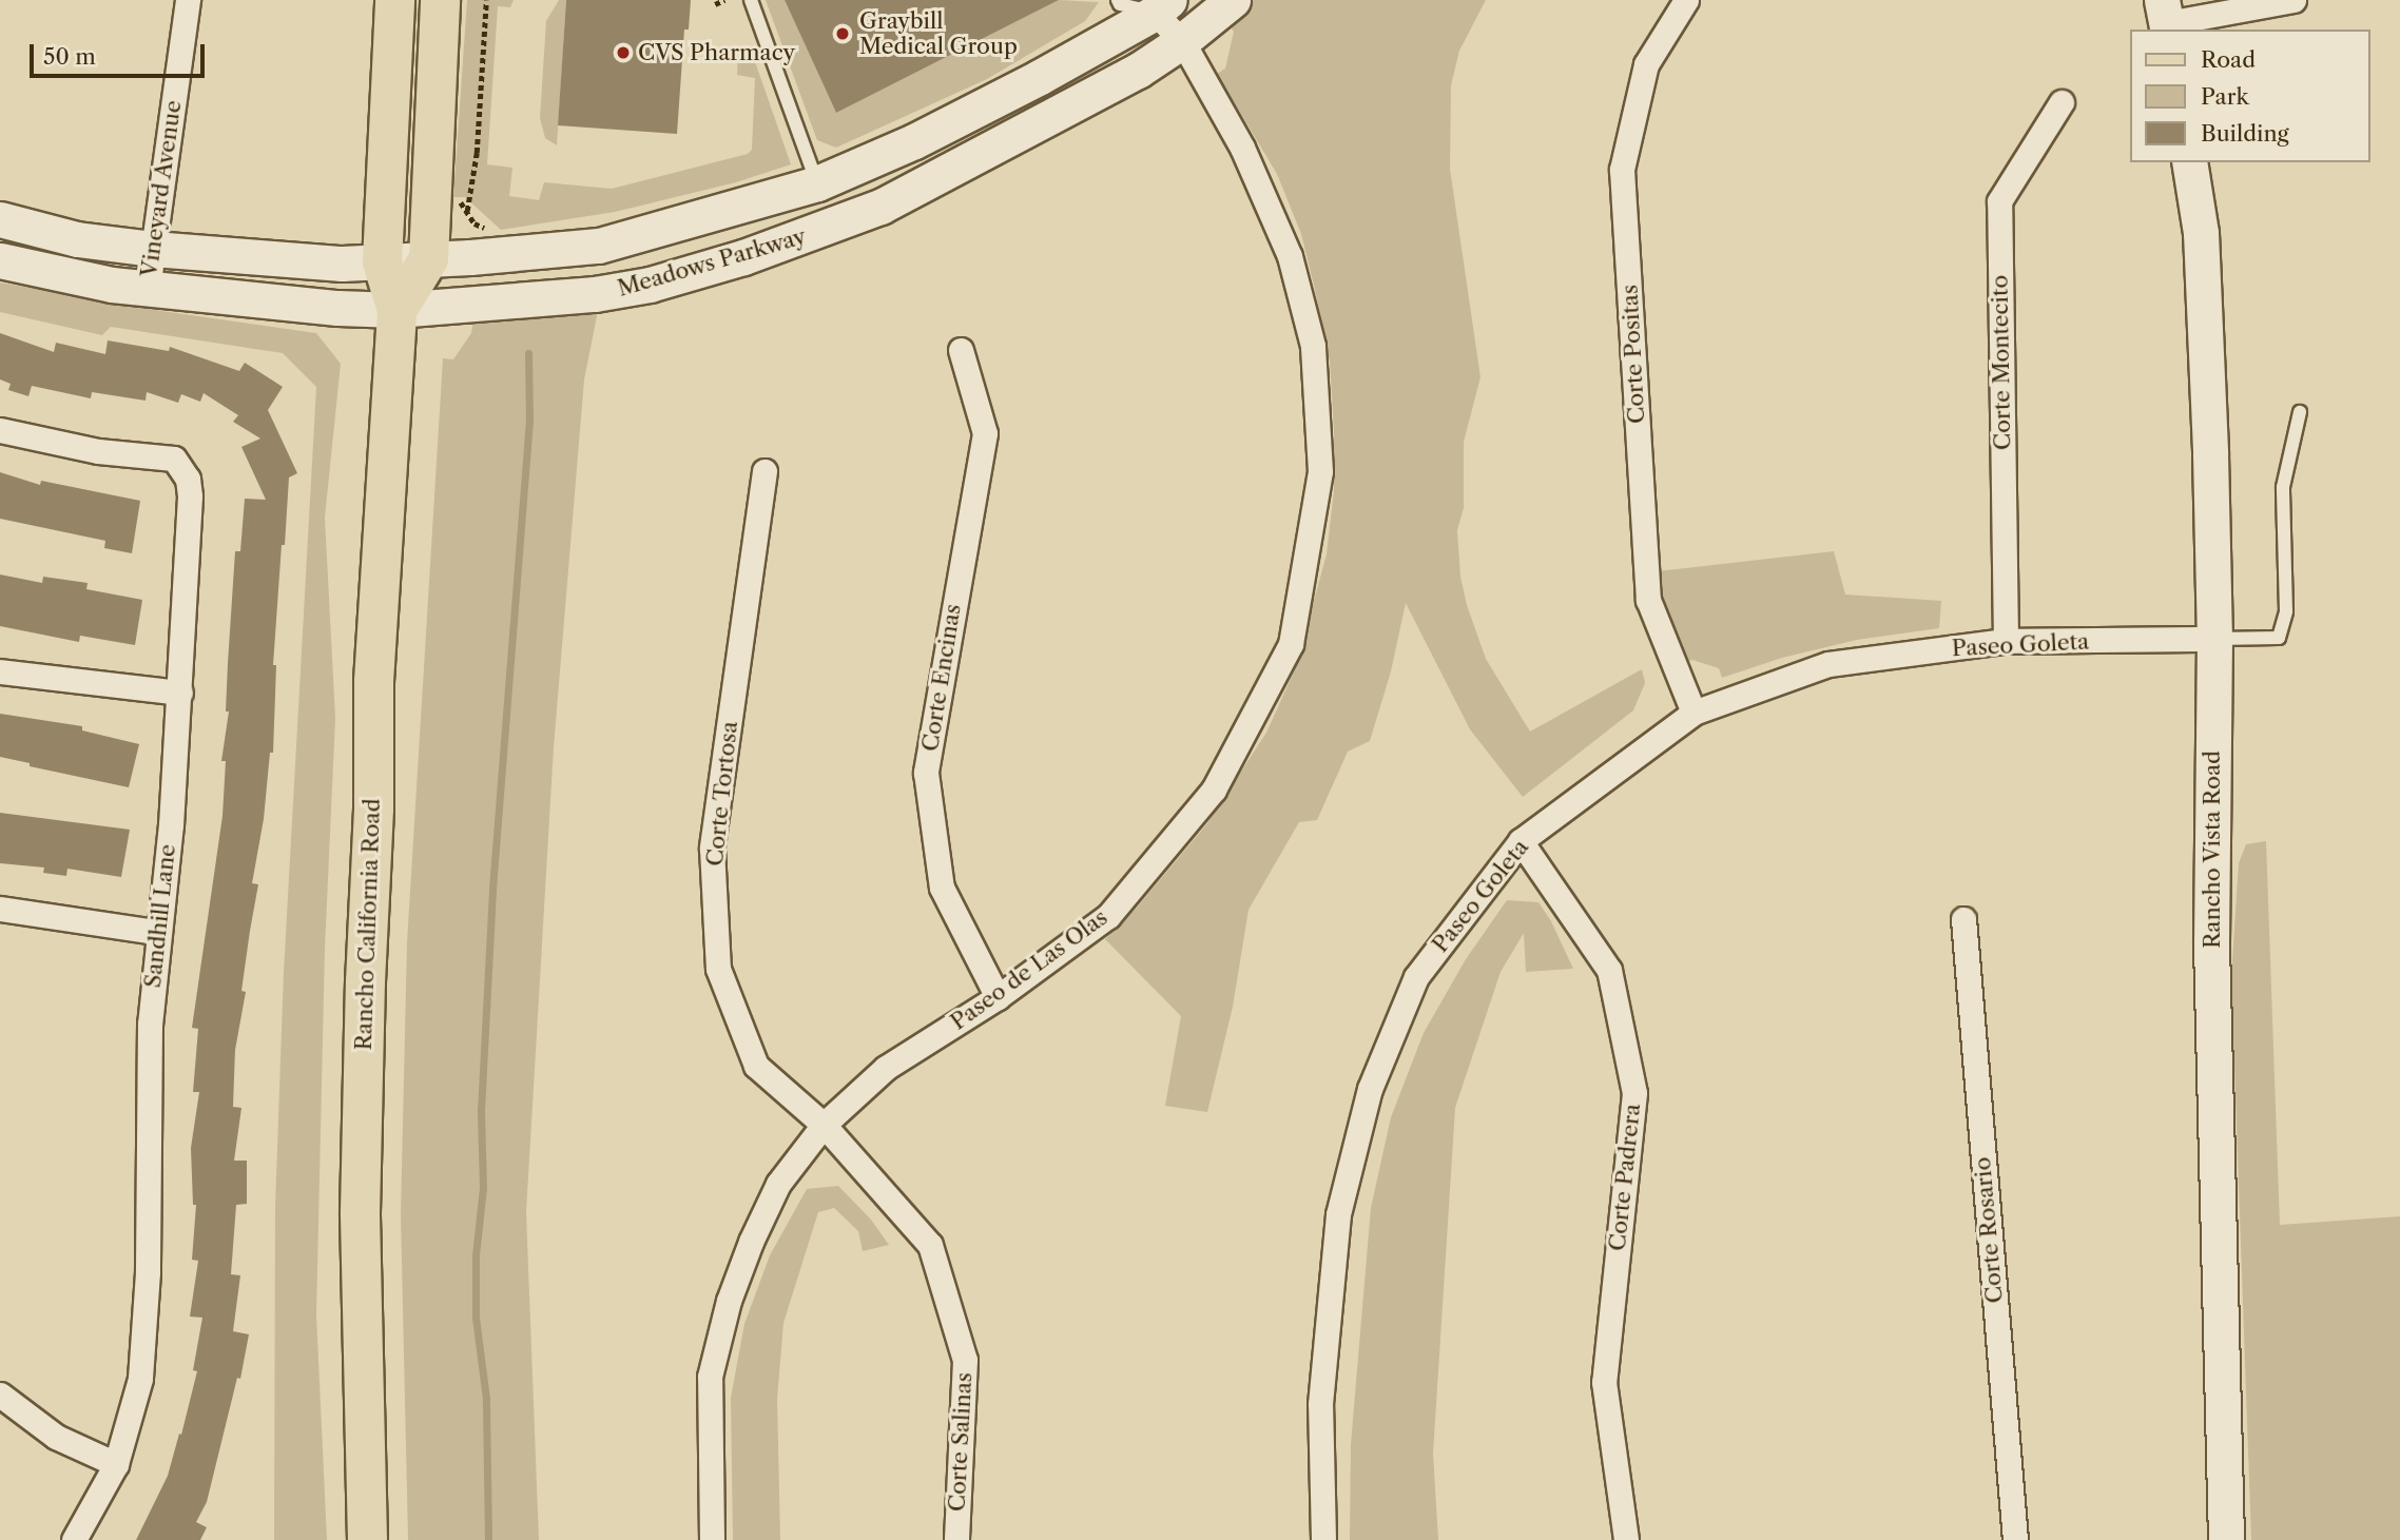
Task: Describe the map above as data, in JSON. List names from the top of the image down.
{
  "streets": {
    "main road": ["Meadows Parkway", "Rancho Vista Road", "Rancho California Road"],
    "street": [
      "Vineyard Avenue",
      "Corte Positas",
      "Corte Montecito",
      "Paseo Goleta",
      "Corte Encinas",
      "Corte Tortosa",
      "Sandhill Lane",
      "Paseo de Las Olas",
      "Corte Padrera",
      "Corte Rosario",
      "Corte Salinas"
    ]
  },
  "crossings": [
    ["Vineyard Avenue", "Meadows Parkway"],
    ["Meadows Parkway", "Rancho California Road"],
    ["Meadows Parkway", "Paseo de Las Olas"],
    ["Corte Positas", "Paseo Goleta"],
    ["Corte Montecito", "Paseo Goleta"],
    ["Paseo Goleta", "Rancho Vista Road"],
    ["Paseo Goleta", "Corte Padrera"],
    ["Corte Encinas", "Paseo de Las Olas"],
    ["Corte Tortosa", "Paseo de Las Olas"],
    ["Corte Tortosa", "Corte Salinas"],
    ["Paseo de Las Olas", "Corte Salinas"]
  ],
  "places": ["Graybill Medical Group", "CVS Pharmacy"],
  "legend": ["Road", "Park", "Building"],
  "scale_bar": "50 m"
}
